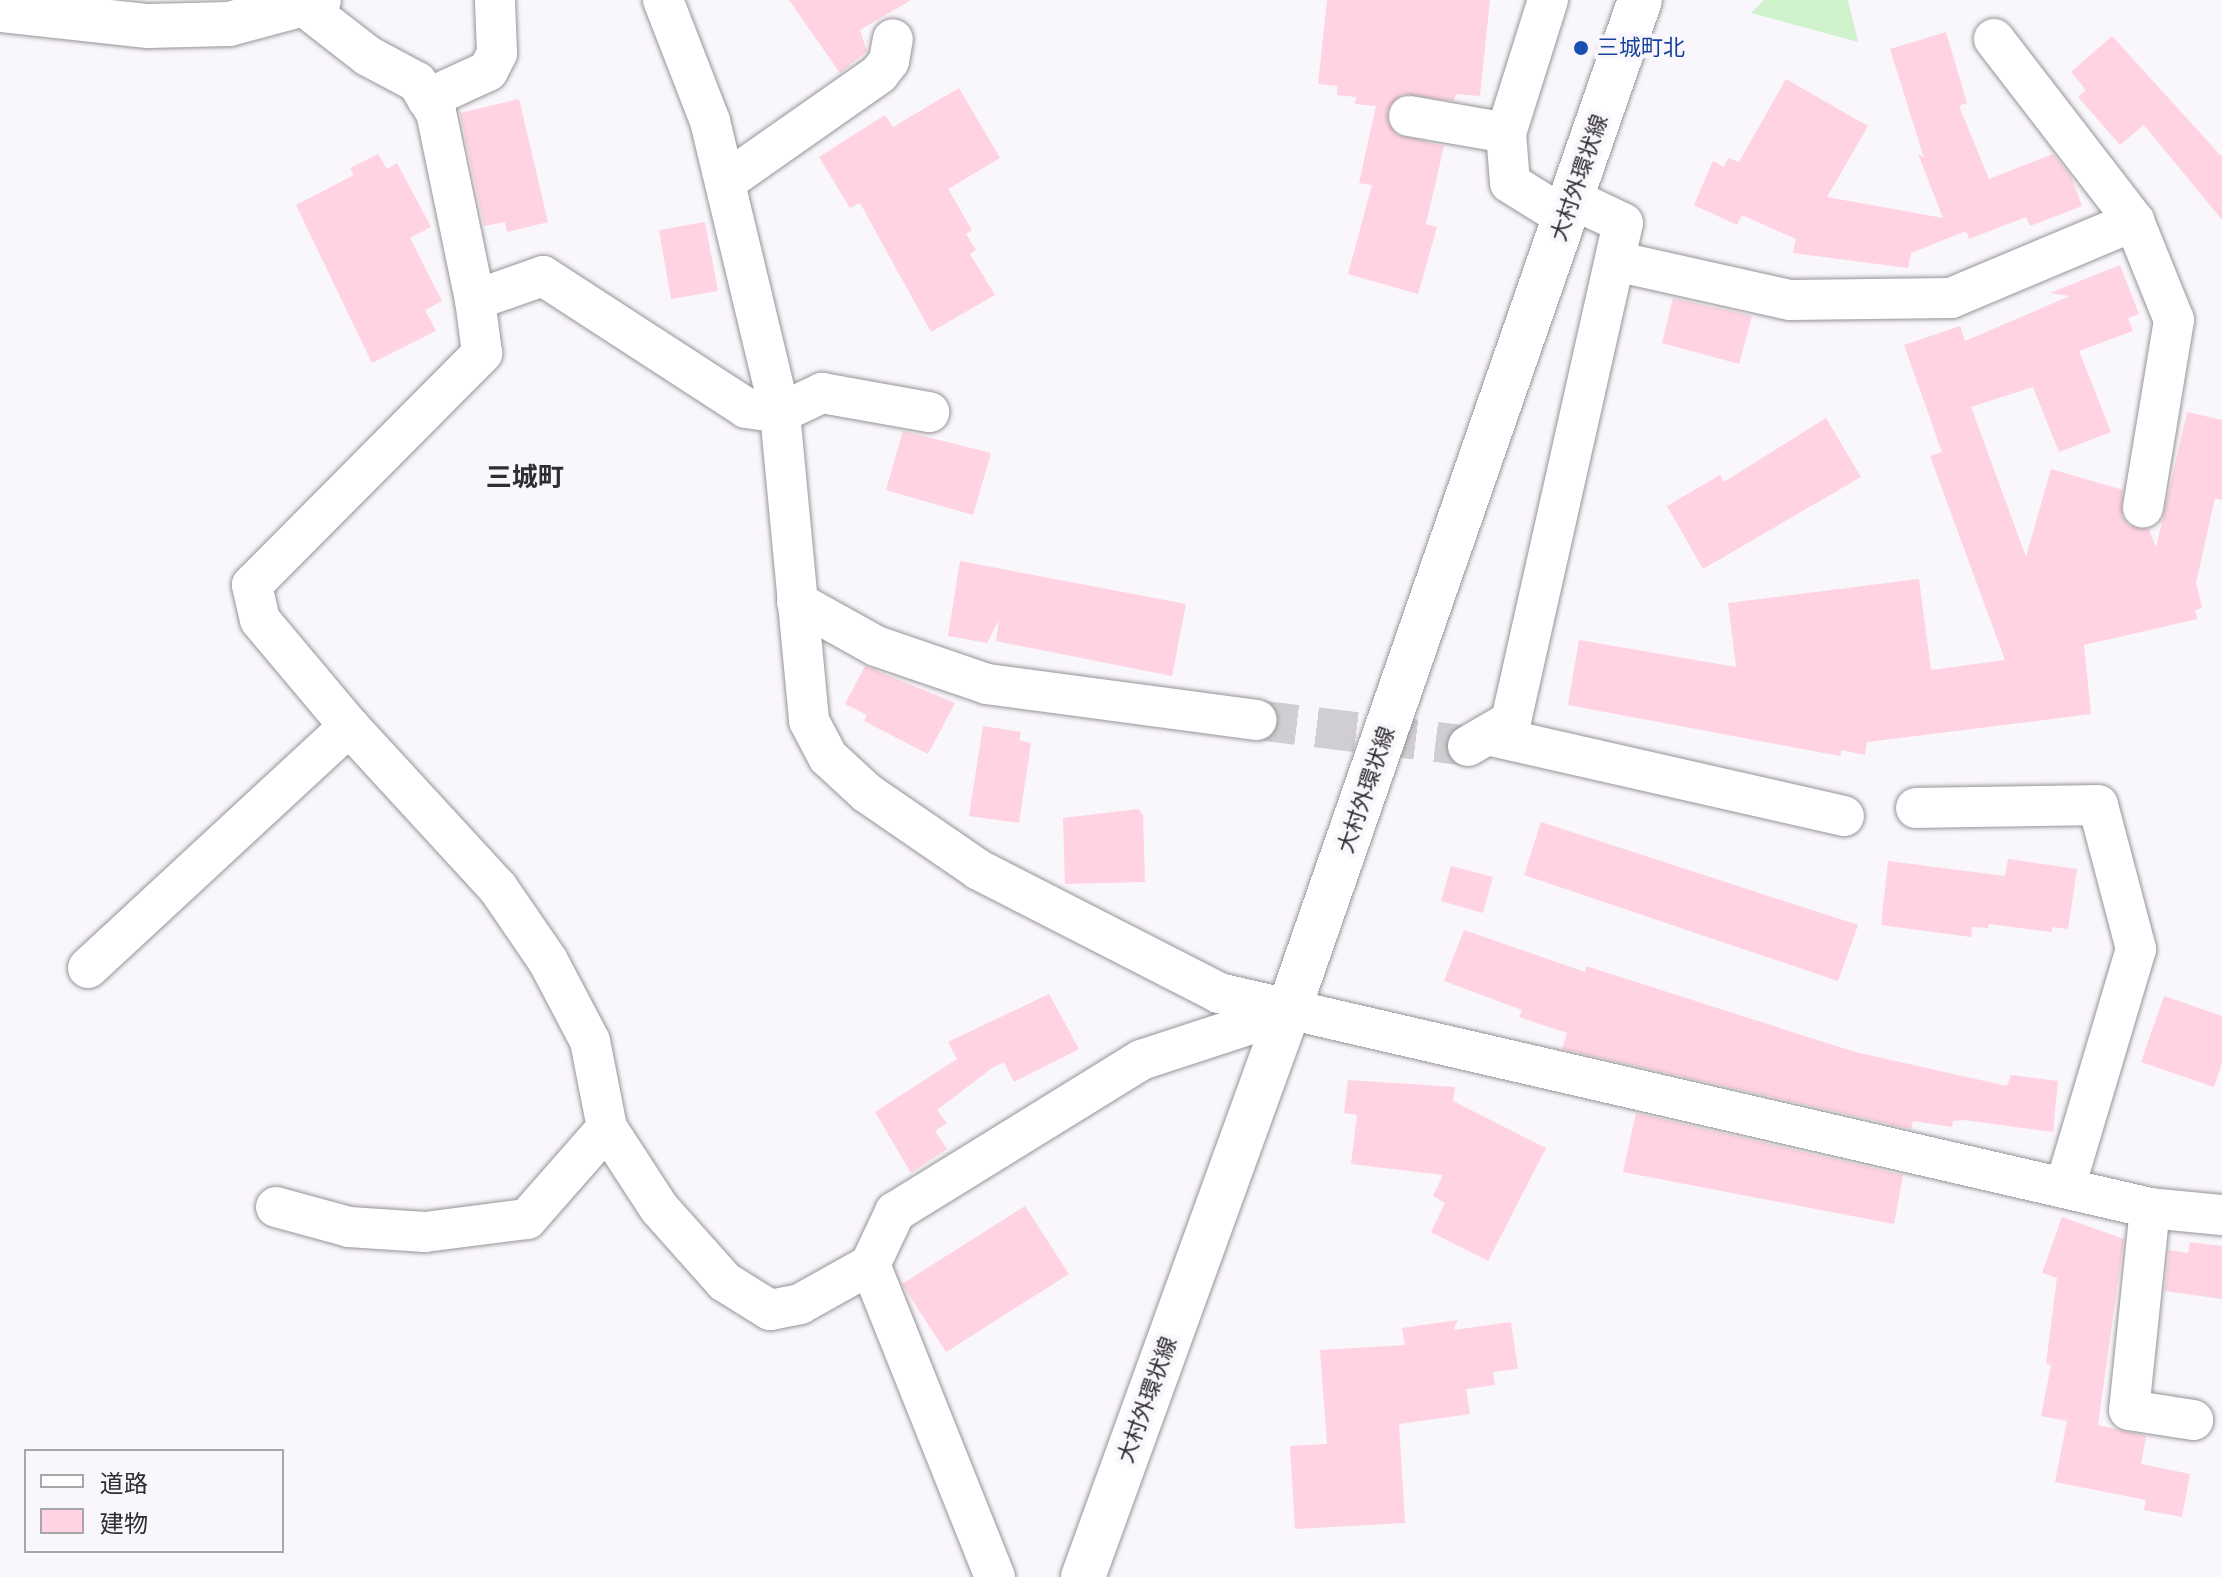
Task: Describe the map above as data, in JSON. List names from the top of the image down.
{
  "streets": {
    "main road": ["大村外環状線"]
  },
  "districts": ["三城町"],
  "places": ["三城町北"],
  "legend": ["道路", "建物"]
}
